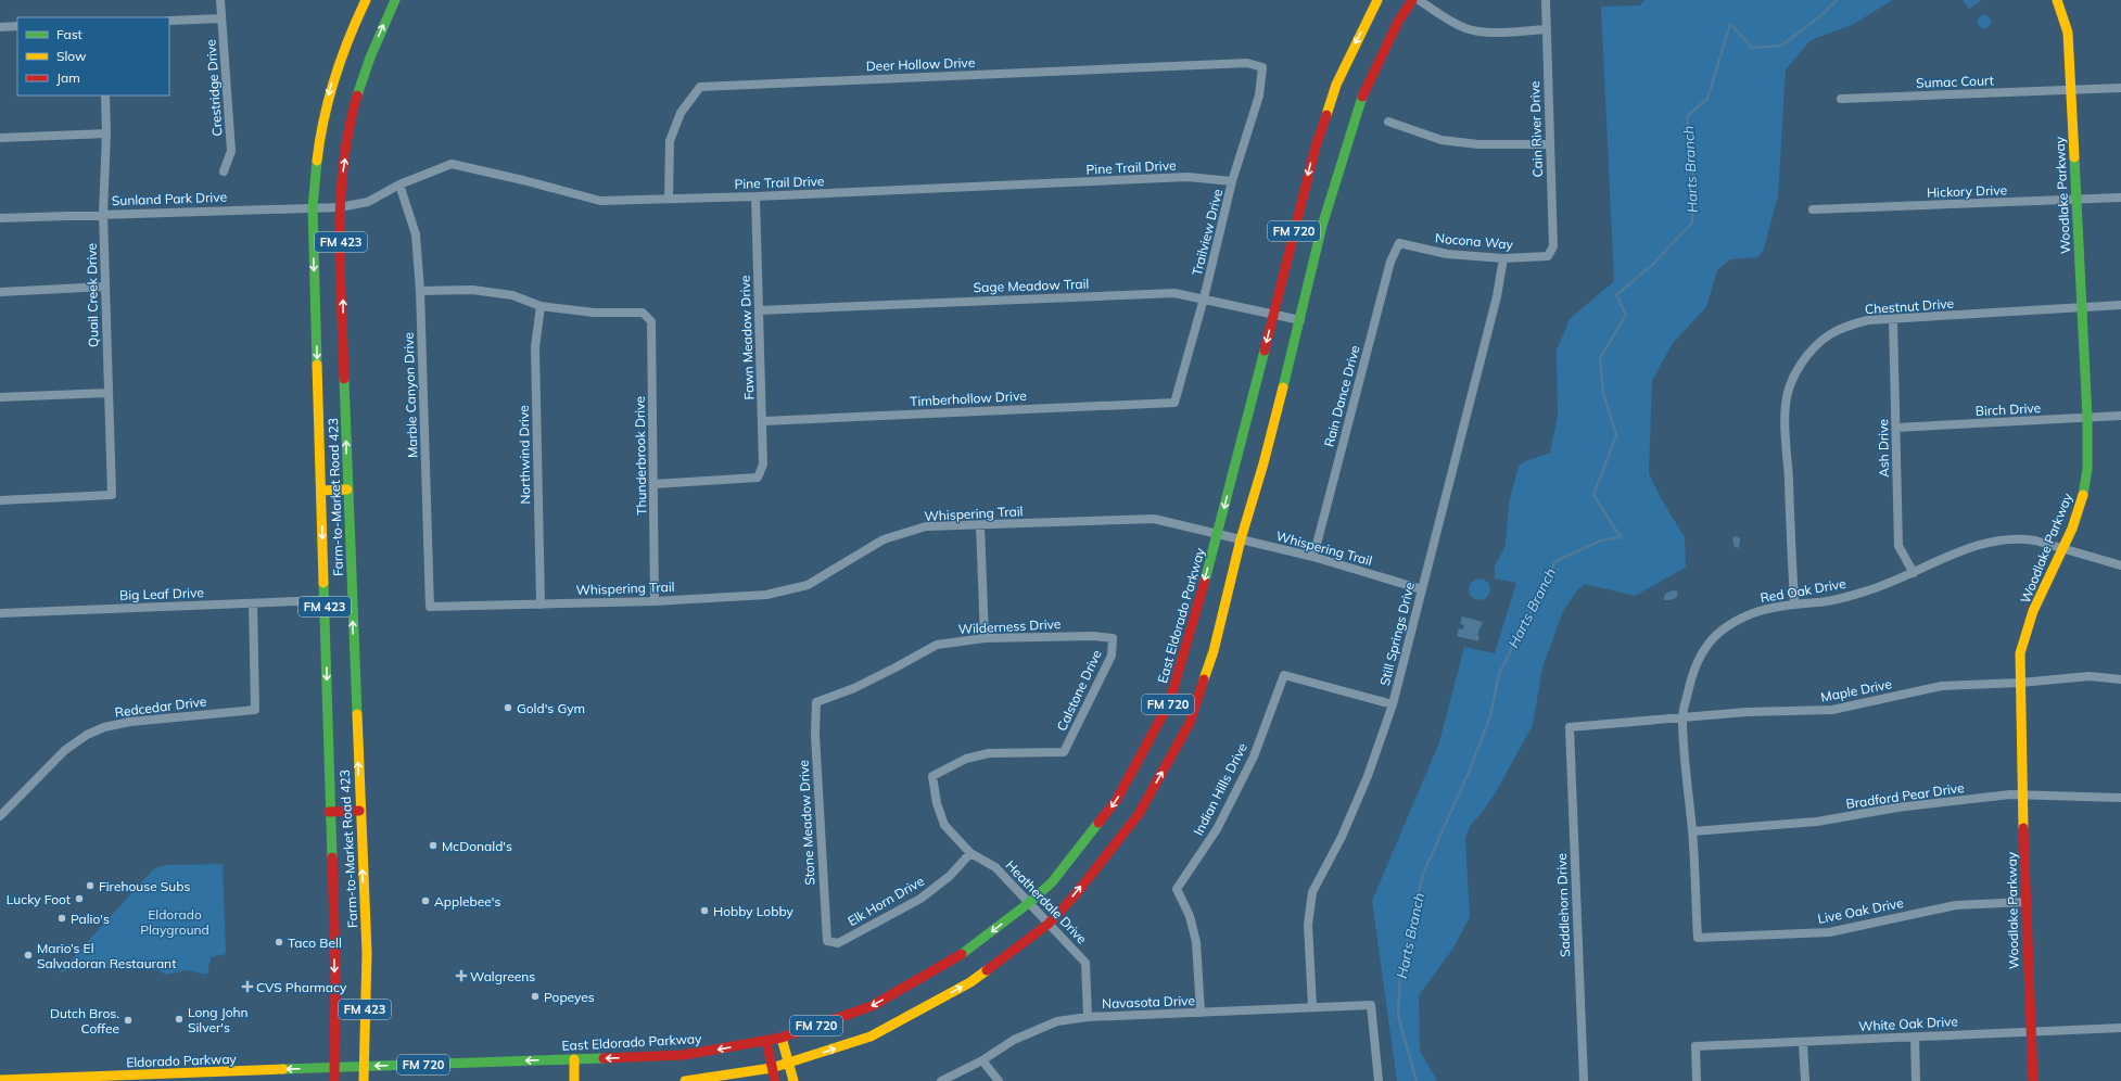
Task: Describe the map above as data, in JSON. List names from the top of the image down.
{
  "streets": {
    "main road": [
      "Woodlake Parkway",
      "FM 720",
      "FM 423",
      "Farm-to-Market Road 423",
      "East Eldorado Parkway",
      "Eldorado Parkway"
    ],
    "street": [
      "Deer Hollow Drive",
      "Sumac Court",
      "Crestridge Drive",
      "Cain River Drive",
      "Pine Trail Drive",
      "Hickory Drive",
      "Sunland Park Drive",
      "Trailview Drive",
      "Nocona Way",
      "Sage Meadow Trail",
      "Quail Creek Drive",
      "Chestnut Drive",
      "Fawn Meadow Drive",
      "Marble Canyon Drive",
      "Rain Dance Drive",
      "Timberhollow Drive",
      "Birch Drive",
      "Ash Drive",
      "Northwind Drive",
      "Thunderbrook Drive",
      "Whispering Trail",
      "Red Oak Drive",
      "Big Leaf Drive",
      "Wilderness Drive",
      "Still Springs Drive",
      "Calstone Drive",
      "Maple Drive",
      "Redcedar Drive",
      "Indian Hills Drive",
      "Bradford Pear Drive",
      "Stone Meadow Drive",
      "Elk Horn Drive",
      "Heatherdale Drive",
      "Saddlehorn Drive",
      "Live Oak Drive",
      "Navasota Drive",
      "White Oak Drive"
    ]
  },
  "crossings": [
    ["Deer Hollow Drive", "Pine Trail Drive"],
    ["Deer Hollow Drive", "Trailview Drive"],
    ["Sumac Court", "Woodlake Parkway"],
    ["Cain River Drive", "Nocona Way"],
    ["Pine Trail Drive", "Sunland Park Drive"],
    ["Pine Trail Drive", "Trailview Drive"],
    ["Pine Trail Drive", "Fawn Meadow Drive"],
    ["Pine Trail Drive", "Marble Canyon Drive"],
    ["Pine Trail Drive", "Farm-to-Market Road 423"],
    ["Hickory Drive", "Woodlake Parkway"],
    ["Woodlake Parkway", "Chestnut Drive"],
    ["Woodlake Parkway", "Birch Drive"],
    ["Woodlake Parkway", "Red Oak Drive"],
    ["Woodlake Parkway", "Maple Drive"],
    ["Woodlake Parkway", "Bradford Pear Drive"],
    ["Woodlake Parkway", "Live Oak Drive"],
    ["Woodlake Parkway", "White Oak Drive"],
    ["Sunland Park Drive", "Quail Creek Drive"],
    ["Sunland Park Drive", "Farm-to-Market Road 423"],
    ["Trailview Drive", "Sage Meadow Trail"],
    ["Trailview Drive", "Timberhollow Drive"],
    ["Nocona Way", "Rain Dance Drive"],
    ["Nocona Way", "Still Springs Drive"],
    ["Sage Meadow Trail", "Fawn Meadow Drive"],
    ["Sage Meadow Trail", "East Eldorado Parkway"],
    ["Chestnut Drive", "Ash Drive"],
    ["Chestnut Drive", "Red Oak Drive"],
    ["Fawn Meadow Drive", "Timberhollow Drive"],
    ["Fawn Meadow Drive", "Thunderbrook Drive"],
    ["Marble Canyon Drive", "Whispering Trail"],
    ["Rain Dance Drive", "Whispering Trail"],
    ["Birch Drive", "Ash Drive"],
    ["Ash Drive", "Red Oak Drive"],
    ["Northwind Drive", "Thunderbrook Drive"],
    ["Northwind Drive", "Whispering Trail"],
    ["Thunderbrook Drive", "Whispering Trail"],
    ["Farm-to-Market Road 423", "Big Leaf Drive"],
    ["Farm-to-Market Road 423", "East Eldorado Parkway"],
    ["Farm-to-Market Road 423", "Eldorado Parkway"],
    ["Whispering Trail", "East Eldorado Parkway"],
    ["Whispering Trail", "Still Springs Drive"],
    ["Red Oak Drive", "Maple Drive"],
    ["Red Oak Drive", "Bradford Pear Drive"],
    ["Red Oak Drive", "Live Oak Drive"],
    ["Big Leaf Drive", "Redcedar Drive"],
    ["East Eldorado Parkway", "Heatherdale Drive"],
    ["East Eldorado Parkway", "Eldorado Parkway"],
    ["Wilderness Drive", "Calstone Drive"],
    ["Wilderness Drive", "Stone Meadow Drive"],
    ["Still Springs Drive", "Indian Hills Drive"],
    ["Still Springs Drive", "Navasota Drive"],
    ["Calstone Drive", "Heatherdale Drive"],
    ["Maple Drive", "Saddlehorn Drive"],
    ["Indian Hills Drive", "Navasota Drive"],
    ["Stone Meadow Drive", "Elk Horn Drive"],
    ["Elk Horn Drive", "Heatherdale Drive"],
    ["Heatherdale Drive", "Navasota Drive"]
  ],
  "one_way": ["Eldorado Parkway"],
  "water": ["Harts Branch"],
  "parks": ["Eldorado Playground"],
  "places": {
    "other": [
      "Gold's Gym",
      "McDonald's",
      "Firehouse Subs",
      "Lucky Foot",
      "Applebee's",
      "Hobby Lobby",
      "Palio's",
      "Taco Bell",
      "Mario’s El Salvadoran Restaurant",
      "Popeyes",
      "Long John Silver's",
      "Dutch Bros. Coffee"
    ],
    "health": ["Walgreens", "CVS Pharmacy"]
  },
  "legend": ["Fast", "Slow", "Jam"]
}
